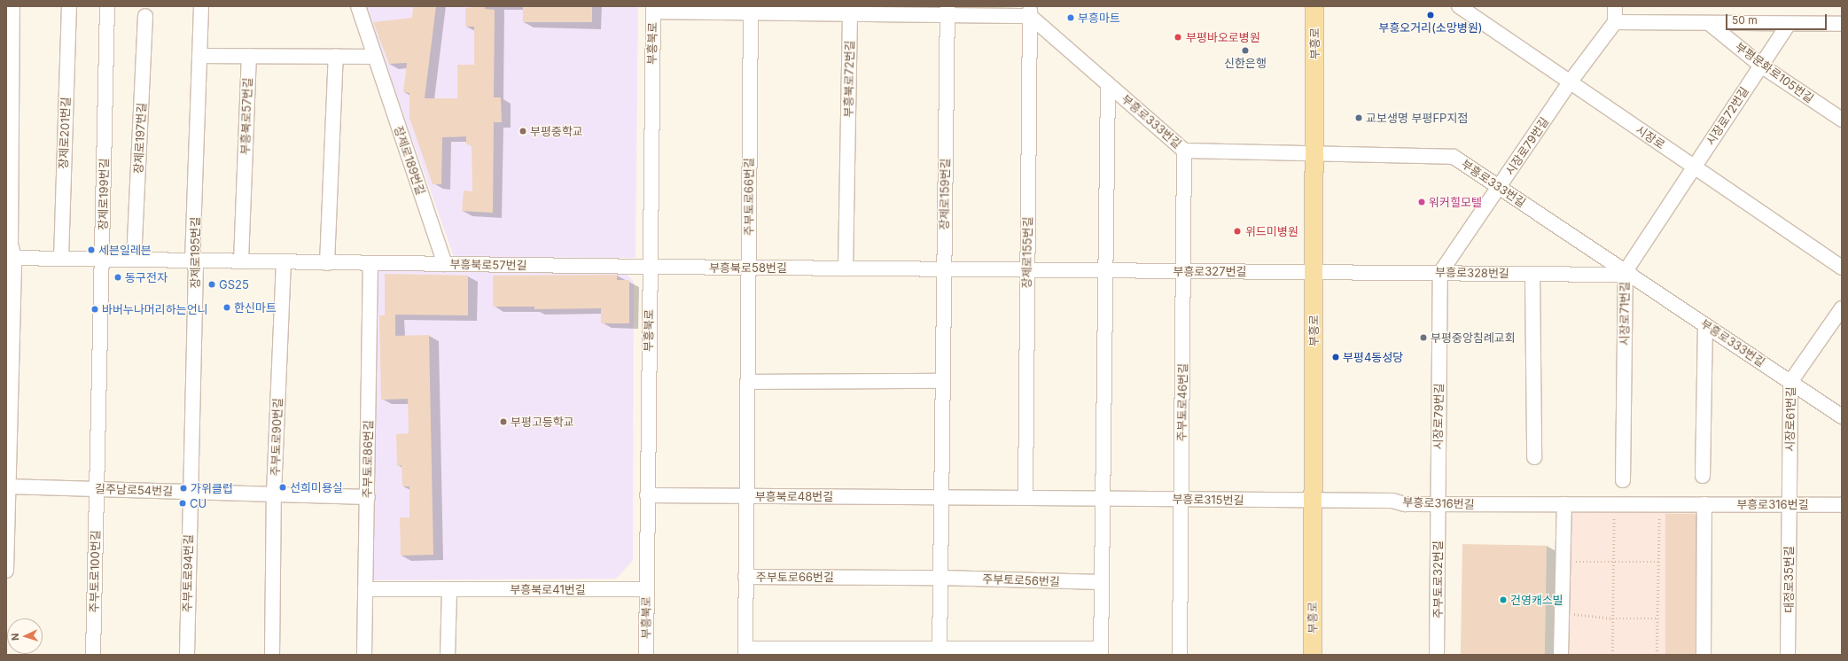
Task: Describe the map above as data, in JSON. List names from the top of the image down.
{
  "streets": {
    "main road": ["부흥로"],
    "street": [
      "부흥북로",
      "부평문화로105번길",
      "부흥북로72번길",
      "부흥북로57번길",
      "시장로72번길",
      "부흥로333번길",
      "장제로201번길",
      "시장로",
      "장제로197번길",
      "시장로79번길",
      "장제로189번길",
      "장제로199번길",
      "장제로159번길",
      "주부토로66번길",
      "장제로195번길",
      "장제로155번길",
      "부흥북로58번길",
      "부흥로327번길",
      "부흥로328번길",
      "시장로71번길",
      "주부토로46번길",
      "시장로61번길",
      "주부토로90번길",
      "주부토로86번길",
      "길주남로54번길",
      "부흥북로48번길",
      "부흥로315번길",
      "부흥로316번길",
      "주부토로100번길",
      "주부토로94번길",
      "주부토로32번길",
      "대정로35번길",
      "주부토로56번길",
      "부흥북로41번길"
    ]
  },
  "crossings": [
    ["부흥북로", "부흥북로57번길"],
    ["부흥북로", "부흥북로58번길"],
    ["부흥북로", "부흥북로48번길"],
    ["부흥북로", "부흥북로41번길"],
    ["부흥로", "부흥로333번길"],
    ["부흥로", "부흥로327번길"],
    ["부흥로", "부흥로328번길"],
    ["부흥로", "부흥로315번길"],
    ["부흥로", "부흥로316번길"],
    ["부평문화로105번길", "시장로72번길"],
    ["부흥북로72번길", "부흥북로58번길"],
    ["부흥북로57번길", "장제로201번길"],
    ["부흥북로57번길", "장제로197번길"],
    ["부흥북로57번길", "장제로189번길"],
    ["부흥북로57번길", "장제로199번길"],
    ["부흥북로57번길", "장제로195번길"],
    ["부흥북로57번길", "부흥북로58번길"],
    ["부흥북로57번길", "주부토로90번길"],
    ["부흥북로57번길", "주부토로86번길"],
    ["시장로72번길", "시장로"],
    ["시장로72번길", "시장로71번길"],
    ["부흥로333번길", "시장로79번길"],
    ["부흥로333번길", "장제로155번길"],
    ["부흥로333번길", "부흥로327번길"],
    ["부흥로333번길", "부흥로328번길"],
    ["부흥로333번길", "시장로71번길"],
    ["부흥로333번길", "주부토로46번길"],
    ["부흥로333번길", "시장로61번길"],
    ["시장로", "시장로79번길"],
    ["시장로", "시장로71번길"],
    ["시장로79번길", "부흥로328번길"],
    ["시장로79번길", "부흥로316번길"],
    ["시장로79번길", "주부토로32번길"],
    ["장제로199번길", "길주남로54번길"],
    ["장제로199번길", "주부토로100번길"],
    ["장제로159번길", "부흥북로58번길"],
    ["장제로159번길", "부흥로327번길"],
    ["장제로159번길", "부흥북로48번길"],
    ["장제로159번길", "부흥로315번길"],
    ["주부토로66번길", "부흥북로58번길"],
    ["주부토로66번길", "부흥북로48번길"],
    ["주부토로66번길", "주부토로56번길"],
    ["장제로195번길", "길주남로54번길"],
    ["장제로195번길", "주부토로94번길"],
    ["장제로155번길", "부흥로327번길"],
    ["장제로155번길", "부흥로315번길"],
    ["부흥북로58번길", "부흥로327번길"],
    ["부흥로327번길", "부흥로328번길"],
    ["부흥로327번길", "주부토로46번길"],
    ["부흥로328번길", "시장로71번길"],
    ["주부토로46번길", "부흥로315번길"],
    ["시장로61번길", "부흥로316번길"],
    ["시장로61번길", "대정로35번길"],
    ["주부토로90번길", "길주남로54번길"],
    ["주부토로86번길", "길주남로54번길"],
    ["주부토로86번길", "부흥북로41번길"],
    ["길주남로54번길", "주부토로100번길"],
    ["길주남로54번길", "주부토로94번길"],
    ["부흥북로48번길", "부흥로315번길"],
    ["부흥로315번길", "부흥로316번길"],
    ["부흥로316번길", "주부토로32번길"],
    ["부흥로316번길", "대정로35번길"]
  ],
  "places": [
    "부흥오거리(소망병원)",
    "부흥마트",
    "부평바오로병원",
    "신한은행",
    "교보생명 부평FP지점",
    "부평중학교",
    "워커힐모텔",
    "위드미병원",
    "세븐일레븐",
    "동구전자",
    "GS25",
    "한신마트",
    "바버누나머리하는언니",
    "부평중앙침례교회",
    "부평4동성당",
    "부평고등학교",
    "선희미용실",
    "가위클럽",
    "CU",
    "건영캐스빌"
  ],
  "scale_bar": "50 m",
  "north": "left"
}
